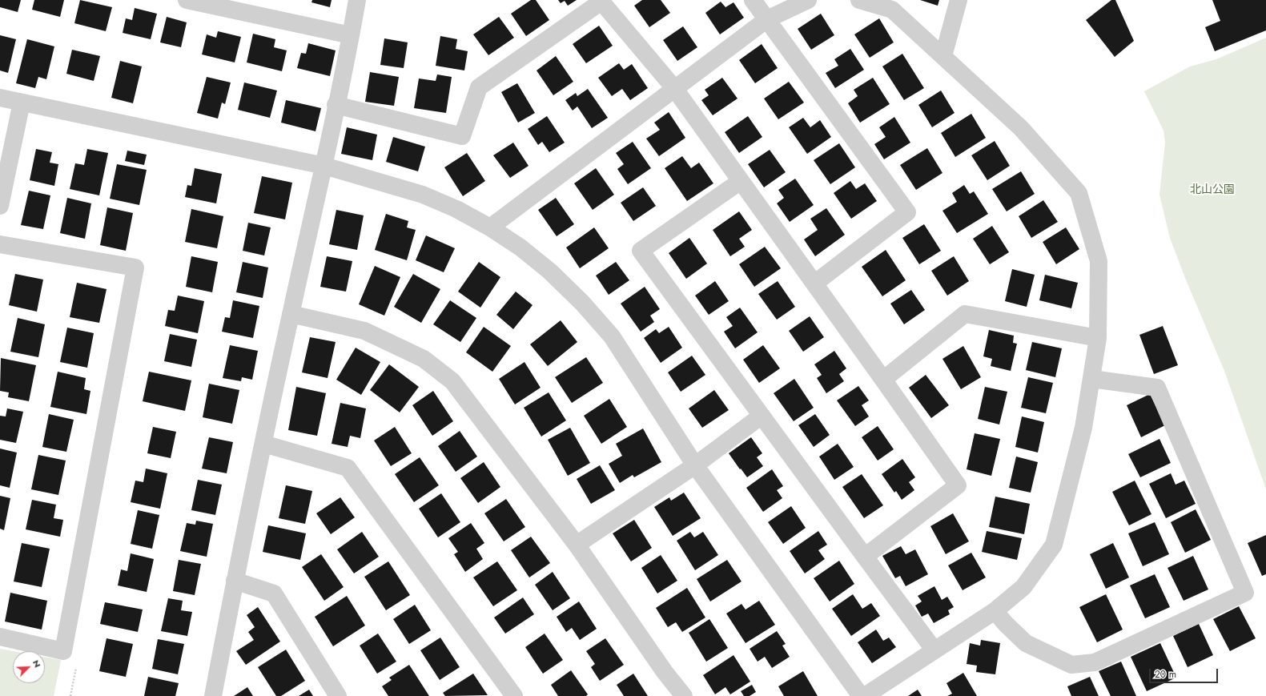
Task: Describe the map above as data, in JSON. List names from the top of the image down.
{
  "parks": ["北山公園"],
  "scale_bar": "20 m",
  "north": "top right"
}
